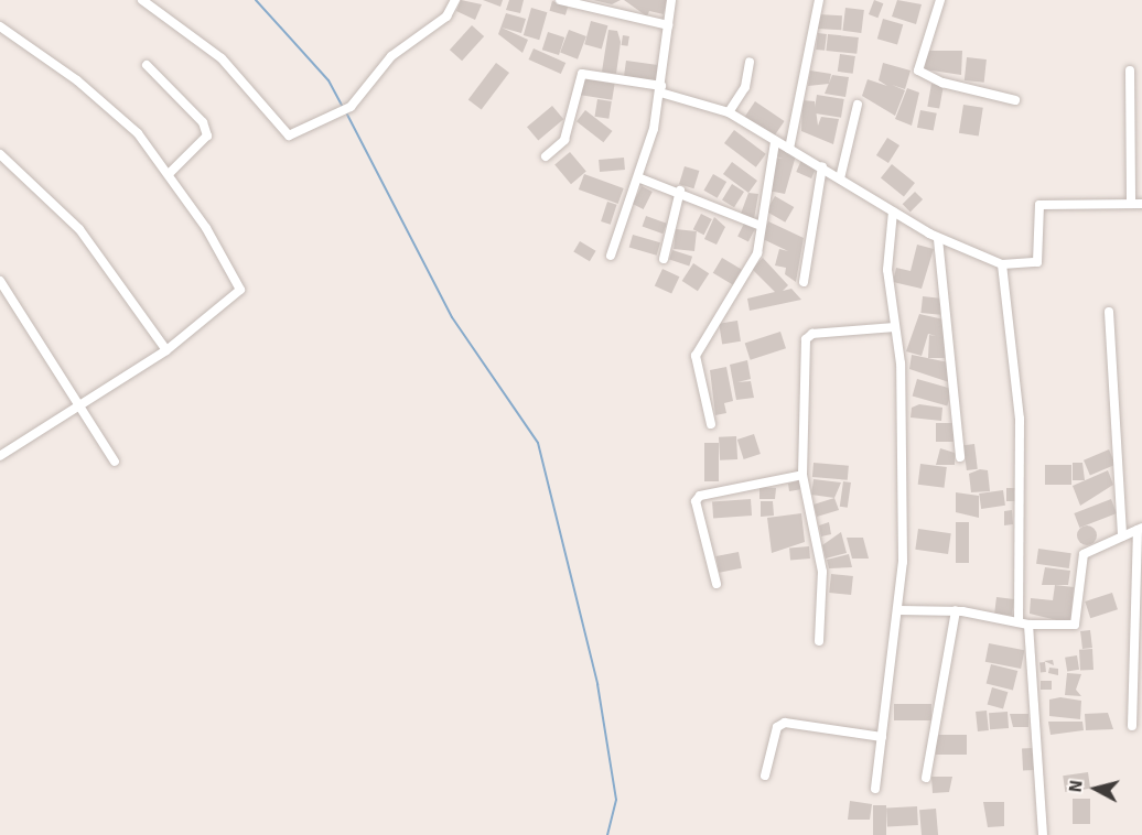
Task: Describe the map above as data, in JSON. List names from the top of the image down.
{
  "north": "left"
}
